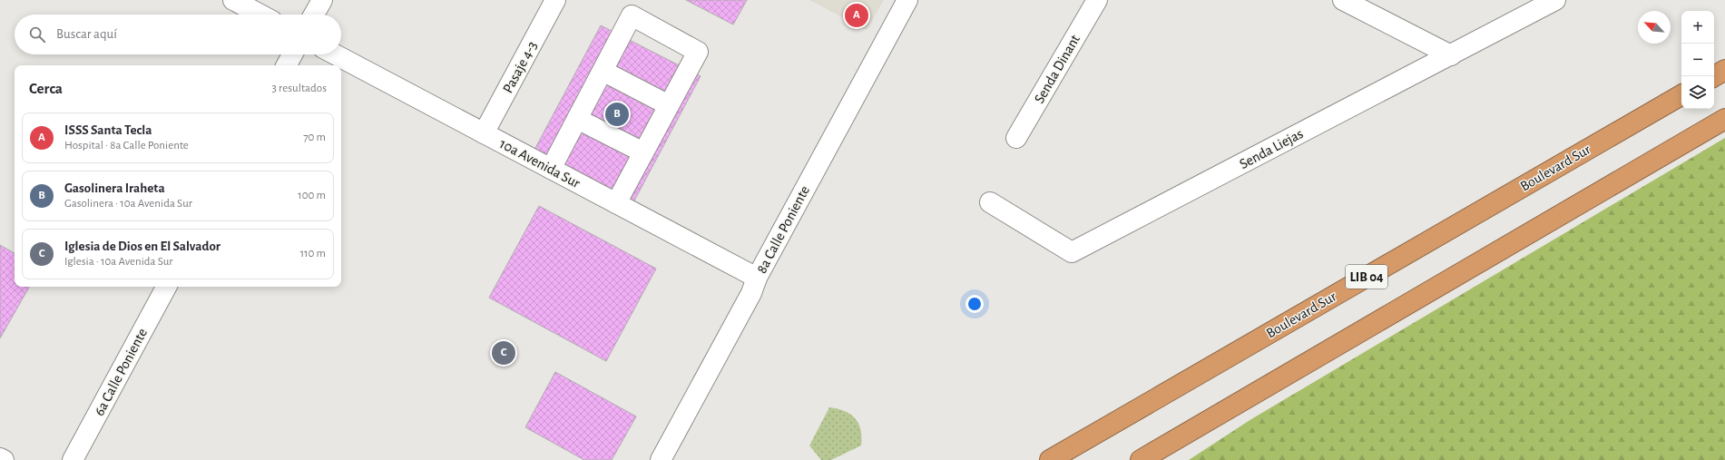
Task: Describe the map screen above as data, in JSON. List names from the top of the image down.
{
  "streets": {
    "highway": ["Boulevard Sur", "LIB 04"],
    "street": [
      "Pasaje 4-3",
      "Senda Dinant",
      "Senda Liejas",
      "10a Avenida Sur",
      "8a Calle Poniente",
      "6a Calle Poniente"
    ]
  },
  "crossings": [
    ["Pasaje 4-3", "10a Avenida Sur"],
    ["10a Avenida Sur", "8a Calle Poniente"]
  ],
  "north": "top left",
  "page": {
    "pins": ["A", "B", "C"],
    "map_buttons": ["+", "−"],
    "search": "Buscar aquí",
    "heading": ["Cerca", "3 resultados"],
    "list": [
      {
        "mark": "A",
        "name": "ISSS Santa Tecla",
        "note": "Hospital · 8a Calle Poniente",
        "value": "70 m"
      },
      {
        "mark": "B",
        "name": "Gasolinera Iraheta",
        "note": "Gasolinera · 10a Avenida Sur",
        "value": "100 m"
      },
      {
        "mark": "C",
        "name": "Iglesia de Dios en El Salvador",
        "note": "Iglesia · 10a Avenida Sur",
        "value": "110 m"
      }
    ]
  }
}
